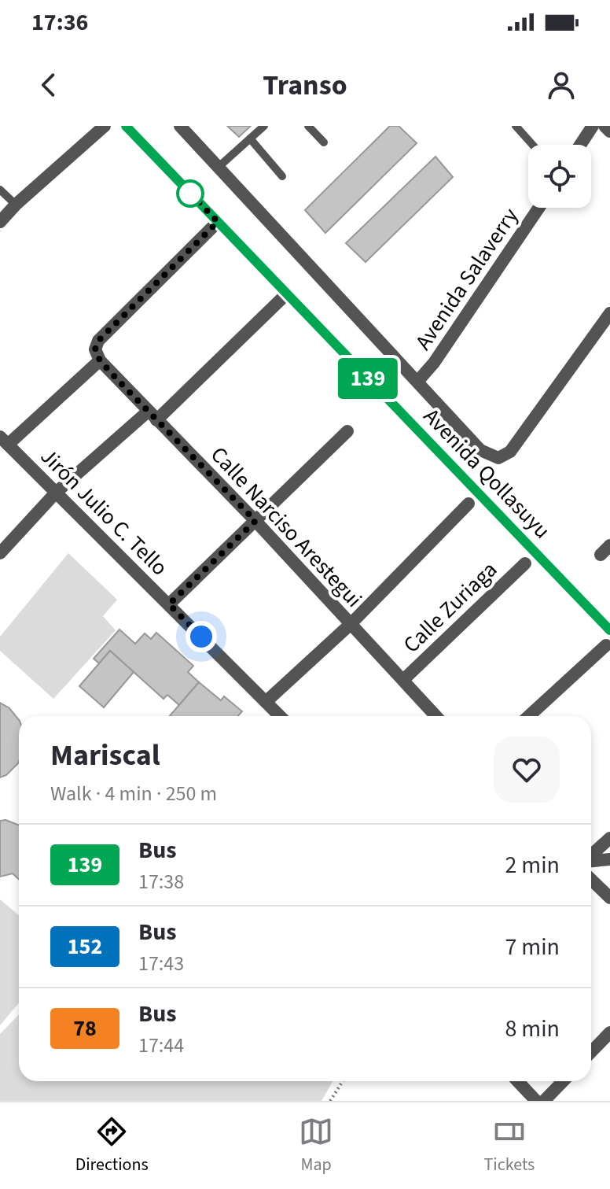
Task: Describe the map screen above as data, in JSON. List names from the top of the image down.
{
  "streets": {
    "street": [
      "Avenida Salaverry",
      "Avenida Qollasuyu",
      "Jirón Julio C. Tello",
      "Calle Narciso Arestegui",
      "Calle Zuriaga"
    ]
  },
  "crossings": [
    ["Calle Narciso Arestegui", "Calle Zuriaga"]
  ],
  "lines": ["bus line 139"],
  "page": {
    "status": "17:36",
    "header": "Transo",
    "on_map": "139",
    "heading": ["Mariscal", "Walk · 4 min · 250 m"],
    "list": [
      {
        "mark": "139",
        "name": "Bus",
        "note": "17:38",
        "value": "2 min"
      },
      {
        "mark": "152",
        "name": "Bus",
        "note": "17:43",
        "value": "7 min"
      },
      {
        "mark": "78",
        "name": "Bus",
        "note": "17:44",
        "value": "8 min"
      }
    ],
    "tabs": ["Directions", "Map", "Tickets"]
  }
}
